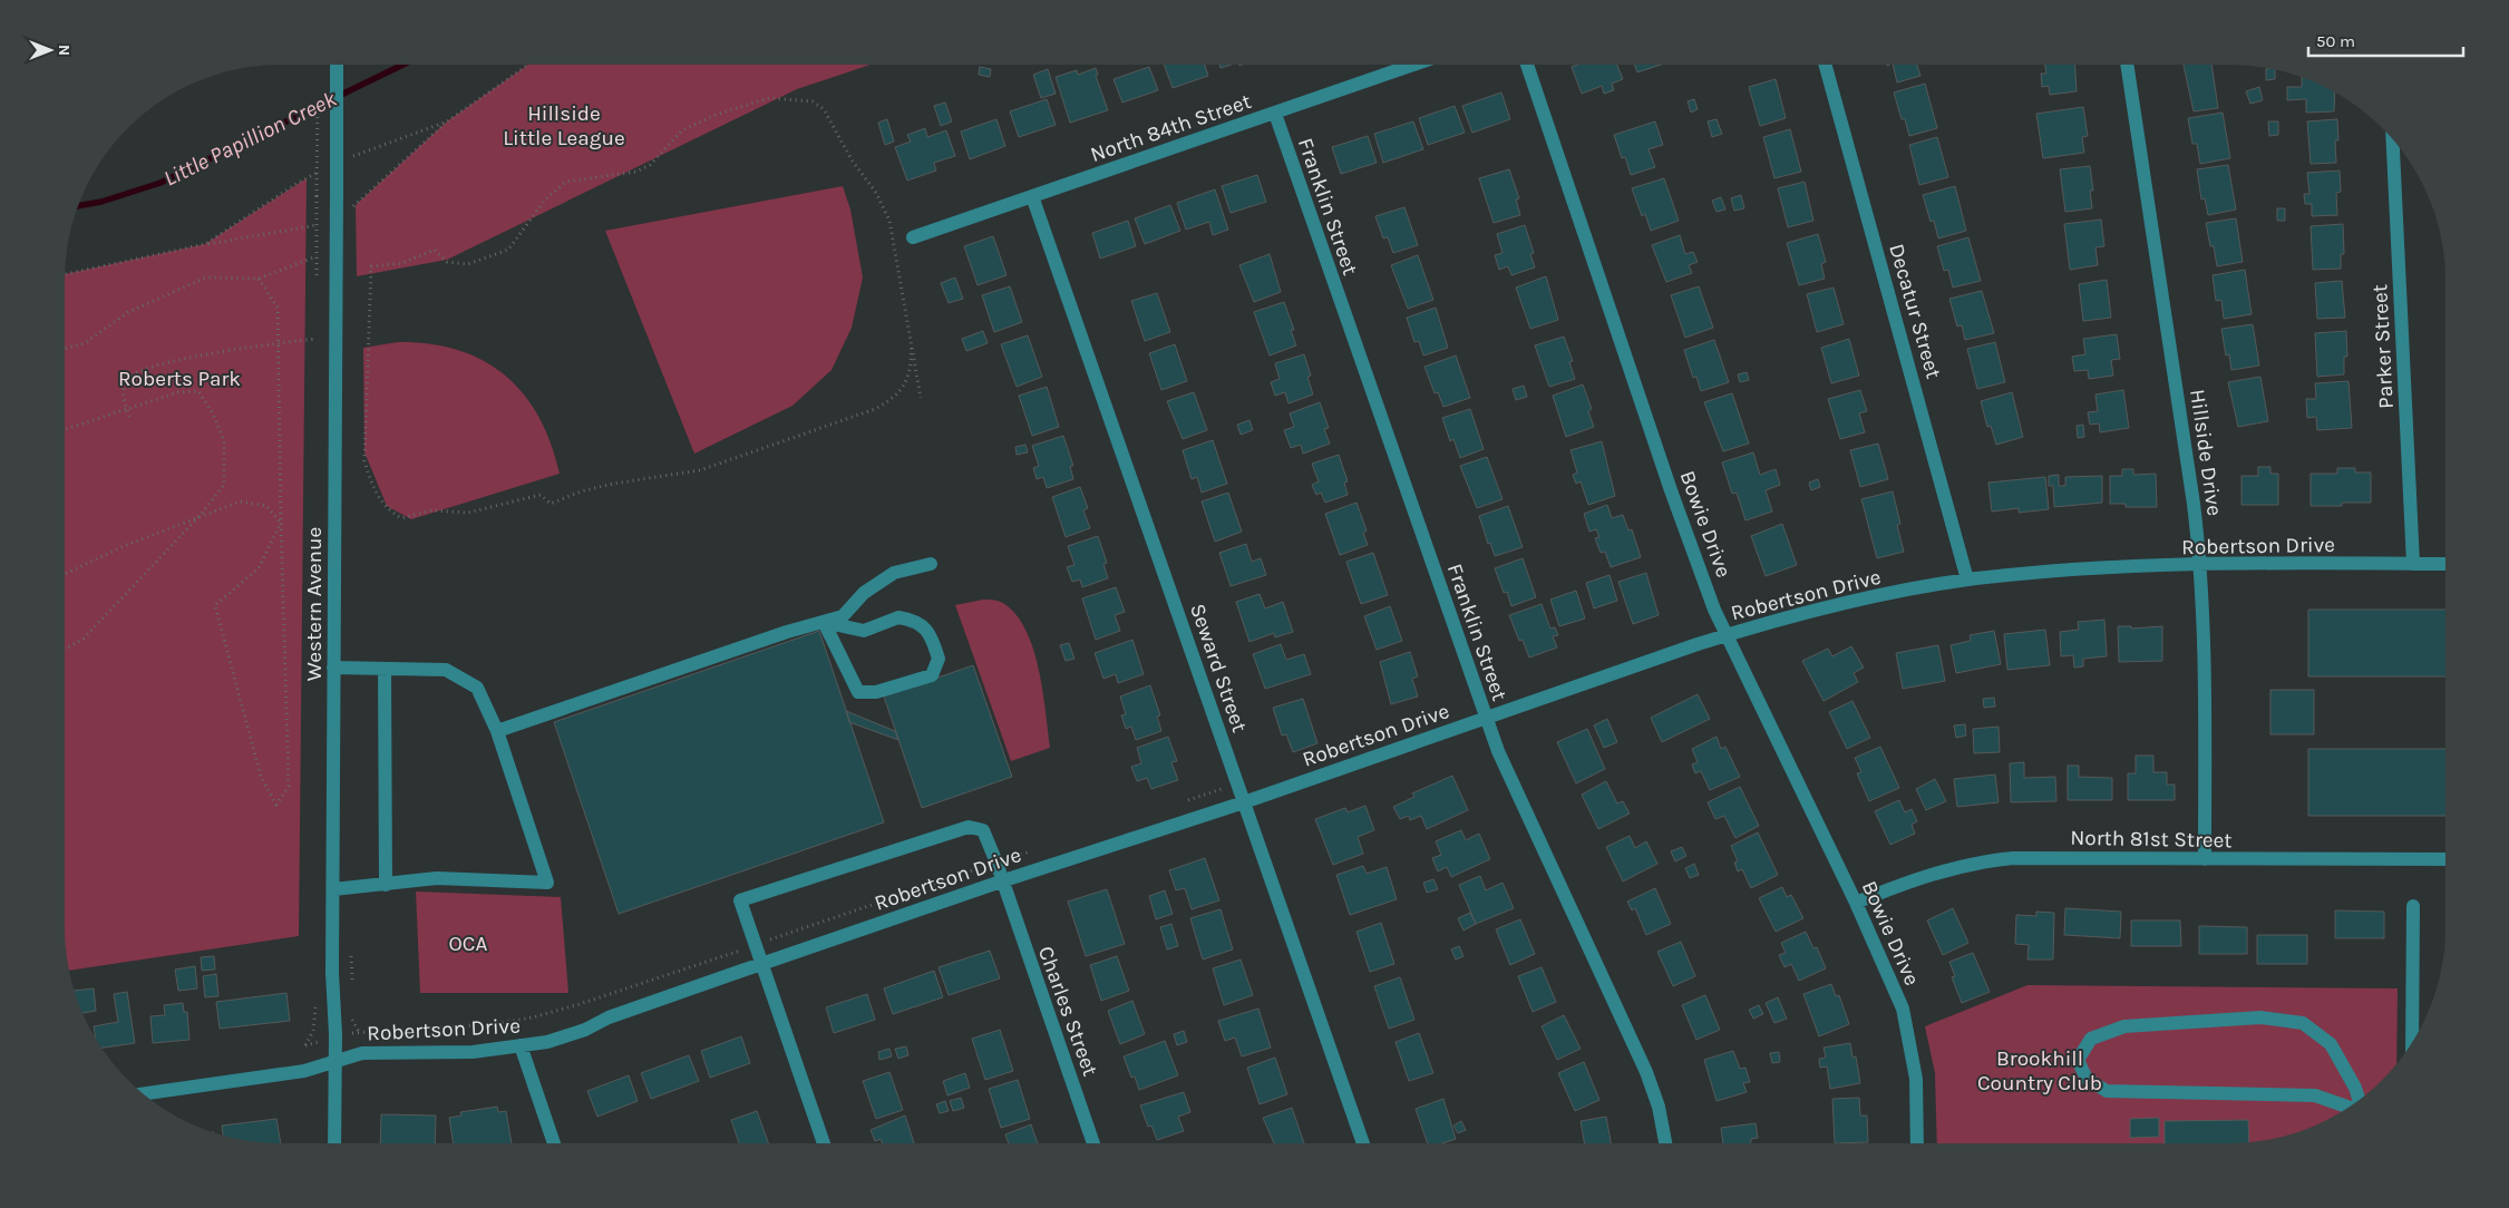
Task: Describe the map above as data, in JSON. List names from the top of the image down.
{
  "streets": {
    "street": [
      "North 84th Street",
      "Franklin Street",
      "Decatur Street",
      "Parker Street",
      "Hillside Drive",
      "Bowie Drive",
      "Robertson Drive",
      "Western Avenue",
      "Seward Street",
      "North 81st Street",
      "Charles Street"
    ]
  },
  "crossings": [
    ["North 84th Street", "Franklin Street"],
    ["North 84th Street", "Seward Street"],
    ["Franklin Street", "Robertson Drive"],
    ["Decatur Street", "Robertson Drive"],
    ["Parker Street", "Robertson Drive"],
    ["Hillside Drive", "Robertson Drive"],
    ["Hillside Drive", "North 81st Street"],
    ["Bowie Drive", "Robertson Drive"],
    ["Bowie Drive", "North 81st Street"],
    ["Robertson Drive", "Western Avenue"],
    ["Robertson Drive", "Seward Street"],
    ["Robertson Drive", "Charles Street"]
  ],
  "water": ["Little Papillion Creek"],
  "parks": [
    "Hillside Little League",
    "Roberts Park",
    "OCA",
    "Brookhill Country Club"
  ],
  "scale_bar": "50 m",
  "north": "right"
}
